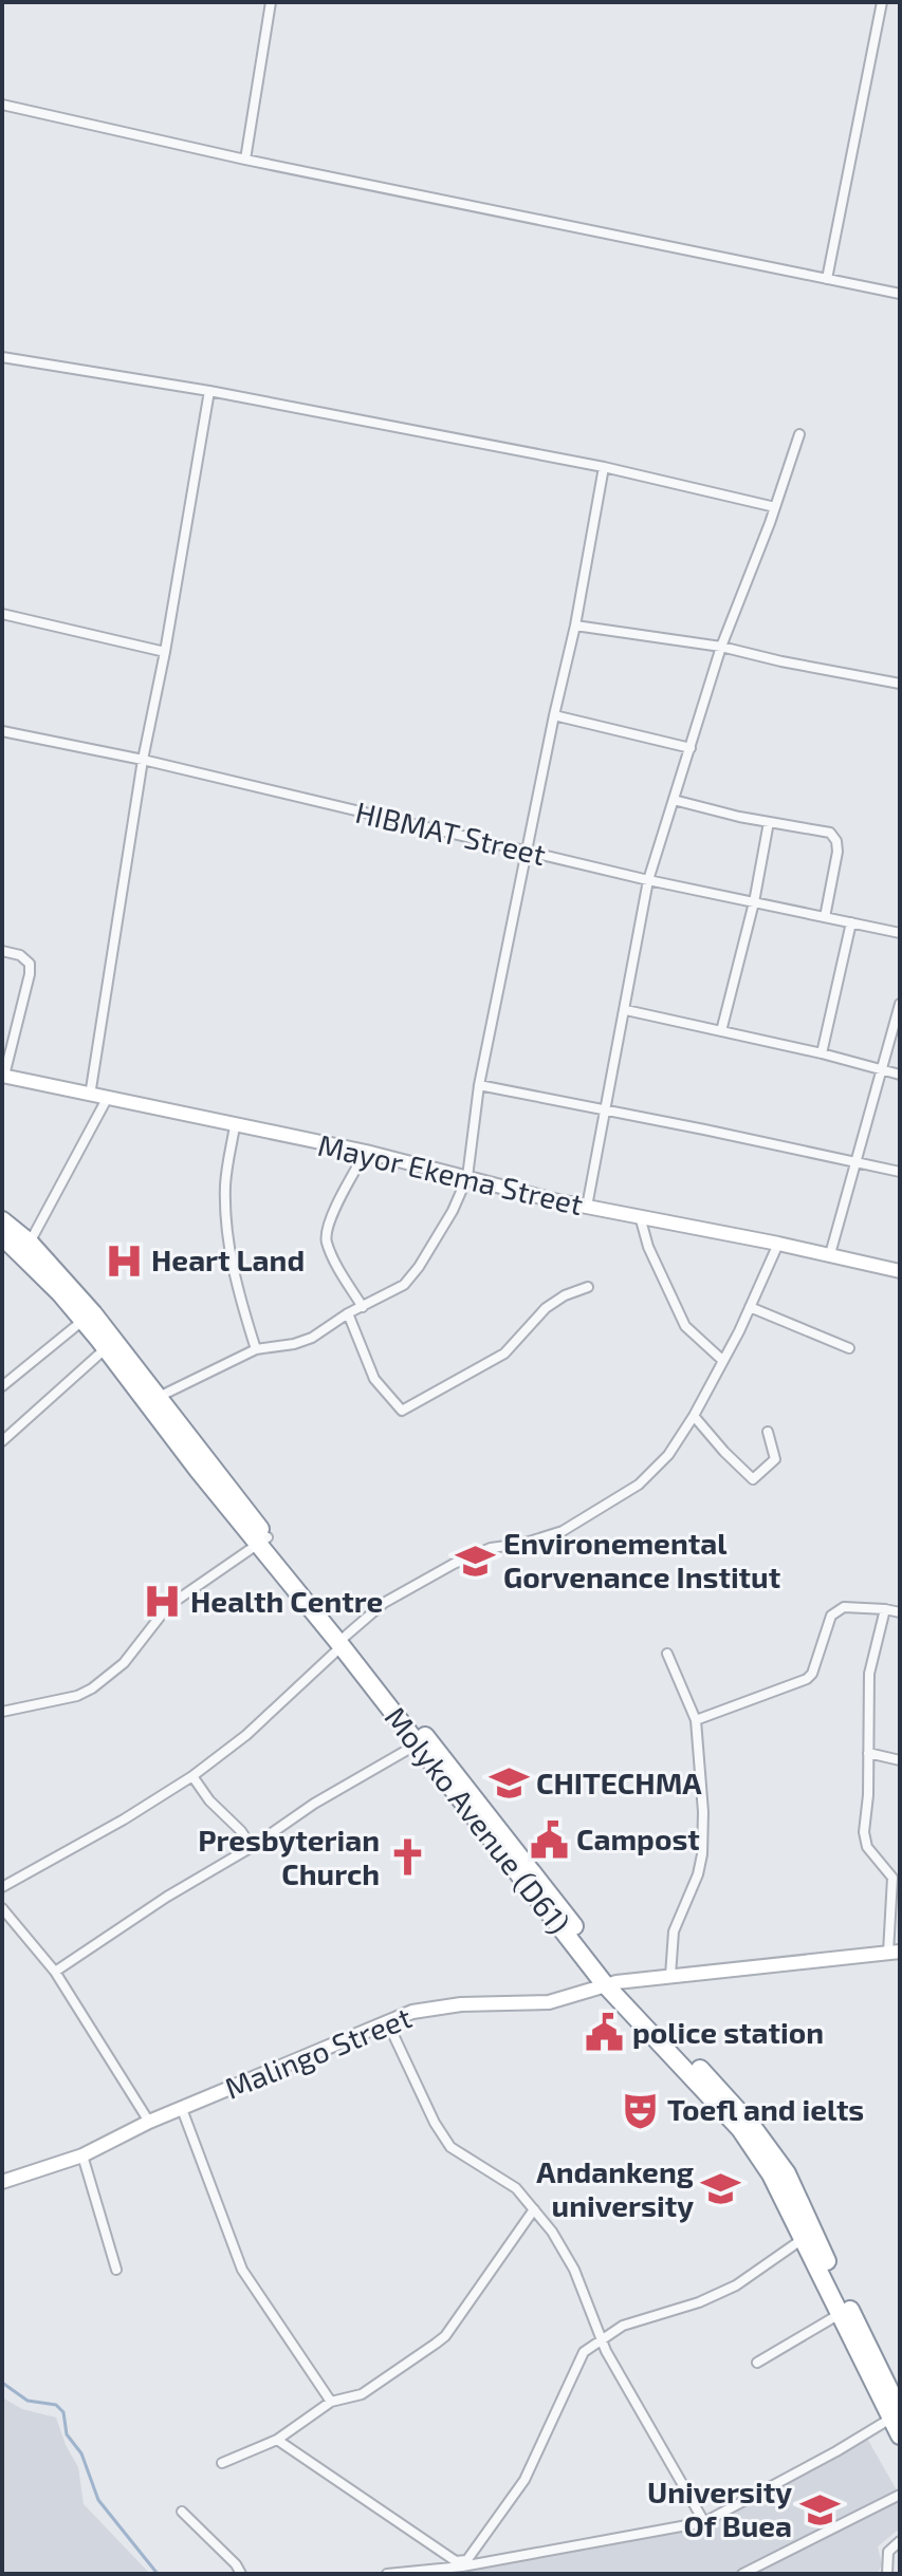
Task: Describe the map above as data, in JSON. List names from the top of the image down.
{
  "streets": {
    "highway": ["Molyko Avenue (D61)"],
    "street": ["HIBMAT Street", "Mayor Ekema Street", "Malingo Street"]
  },
  "crossings": [
    ["Molyko Avenue (D61)", "Malingo Street"]
  ],
  "places": {
    "hospital": ["Heart Land", "Health Centre"],
    "school or university": [
      "Environemental Gorvenance Institut",
      "CHITECHMA",
      "Andankeng university",
      "University Of Buea"
    ],
    "public building": ["Campost", "police station"],
    "church": ["Presbyterian Church"],
    "theatre": ["Toefl and ielts"]
  }
}
